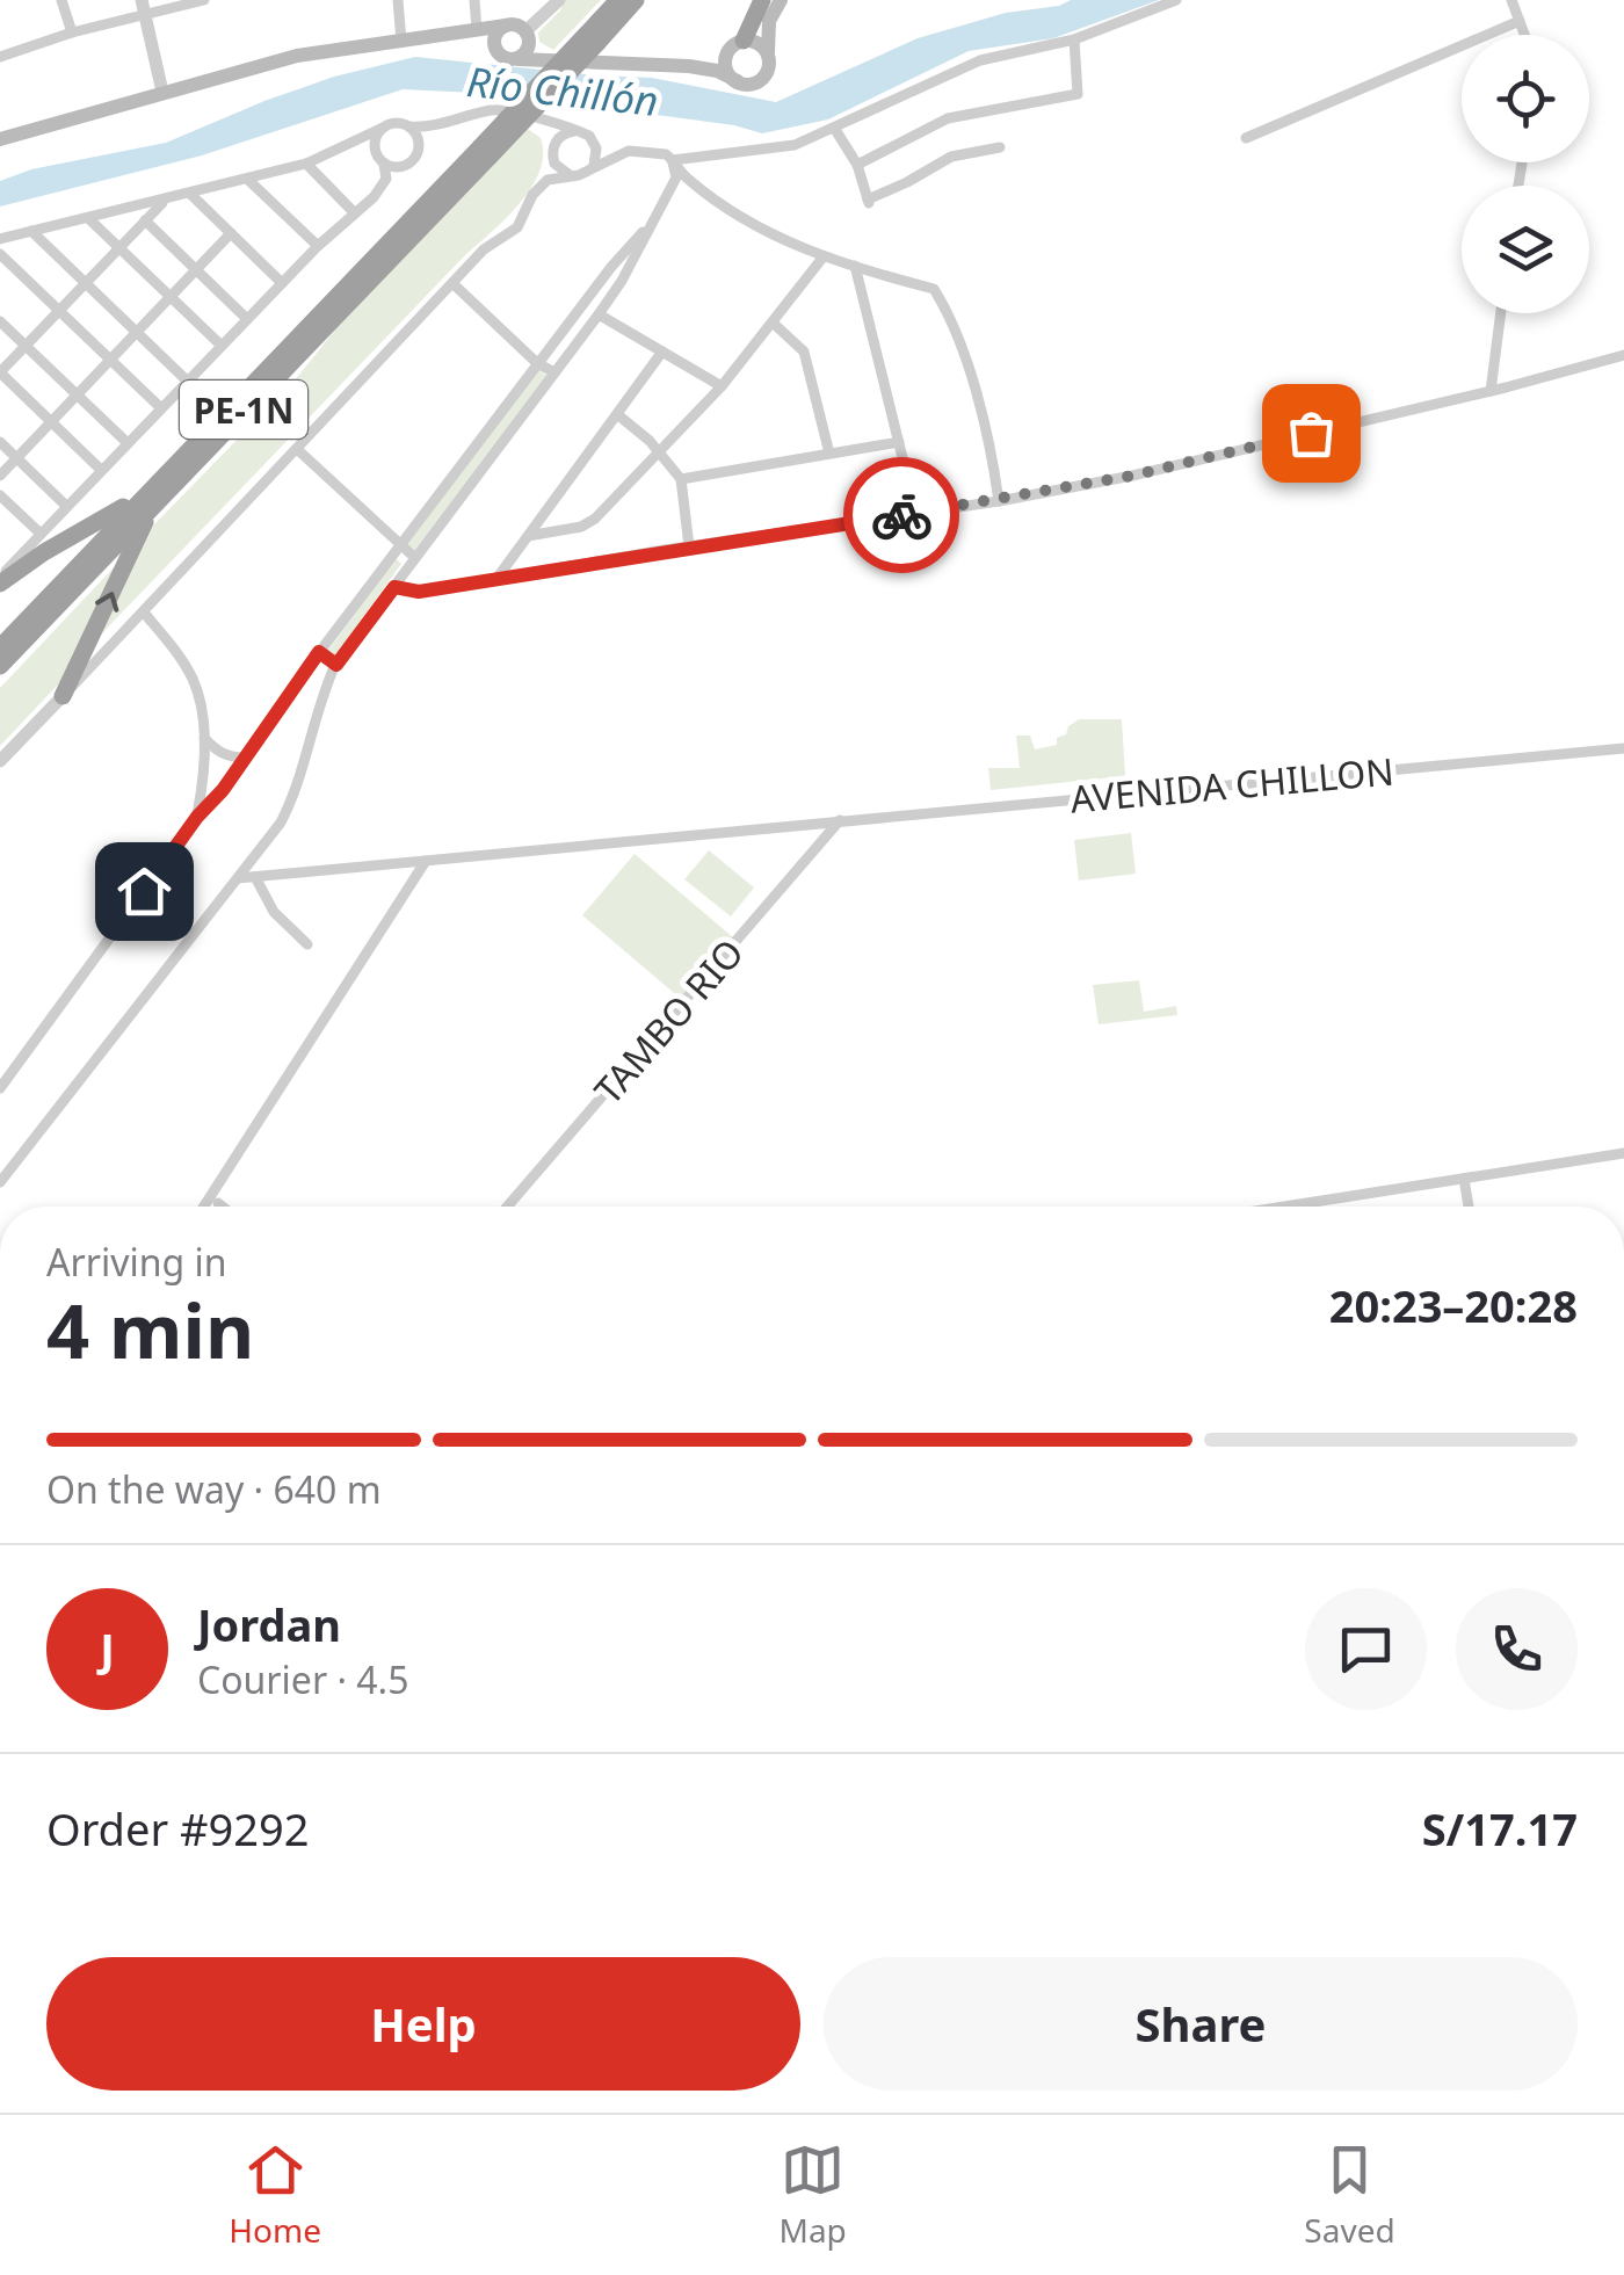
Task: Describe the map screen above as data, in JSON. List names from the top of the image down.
{
  "streets": {
    "highway": ["PE-1N"],
    "street": ["AVENIDA CHILLON", "TAMBO RIO"]
  },
  "crossings": [
    ["AVENIDA CHILLON", "TAMBO RIO"]
  ],
  "water": ["Río Chillón"],
  "page": {
    "heading": ["4 min", "Arriving in", "20:23–20:28"],
    "panel": [
      "Jordan",
      "Courier · 4.5",
      "Order #9292",
      "S/17.17"
    ],
    "bar": "On the way · 640 m",
    "round": "J",
    "buttons": ["Help", "Share"],
    "tabs": ["Home", "Map", "Saved"]
  }
}
